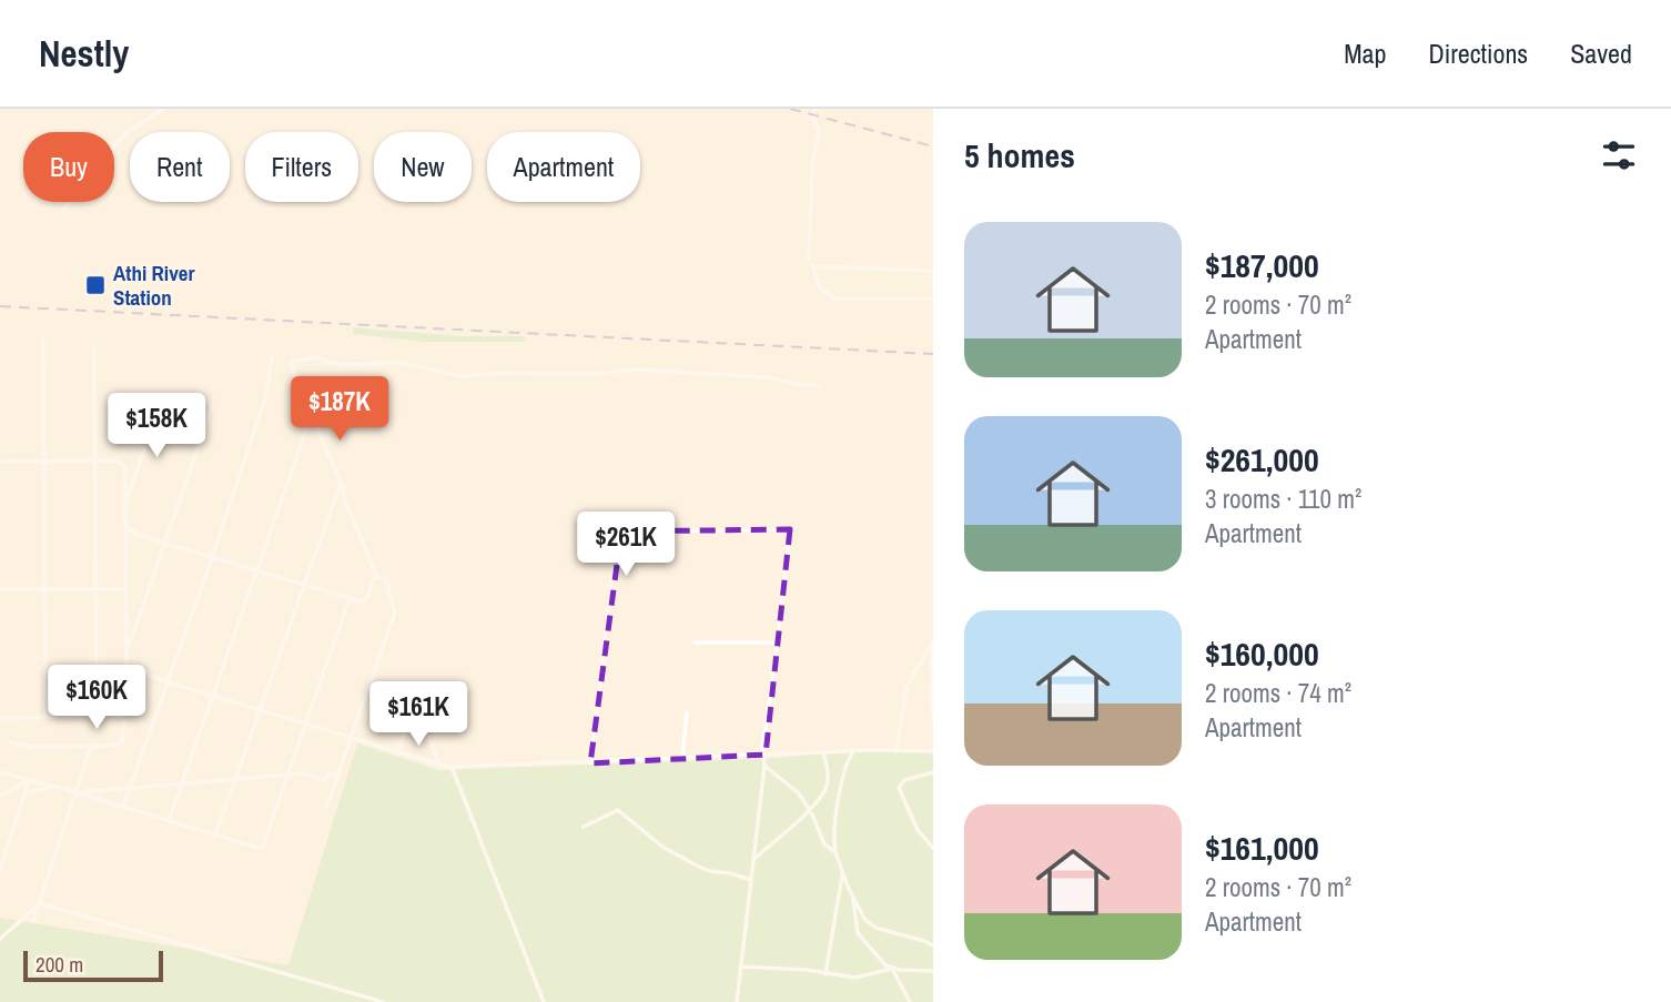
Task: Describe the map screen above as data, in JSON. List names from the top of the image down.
{
  "places": {
    "transit": ["Athi River Station"]
  },
  "scale_bar": "200 m",
  "page": {
    "header": "Nestly",
    "nav": ["Map", "Directions", "Saved"],
    "heading": "5 homes",
    "chip": [
      "Buy",
      "Rent",
      "Filters",
      "New",
      "Apartment"
    ],
    "list": [
      {
        "name": "$187,000",
        "note": "2 rooms · 70 m² · Apartment"
      },
      {
        "name": "$261,000",
        "note": "3 rooms · 110 m² · Apartment"
      },
      {
        "name": "$160,000",
        "note": "2 rooms · 74 m² · Apartment"
      },
      {
        "name": "$161,000",
        "note": "2 rooms · 70 m² · Apartment"
      }
    ],
    "price": [
      "$187K",
      "$158K",
      "$261K",
      "$160K",
      "$161K"
    ],
    "scale": "200 m"
  }
}
